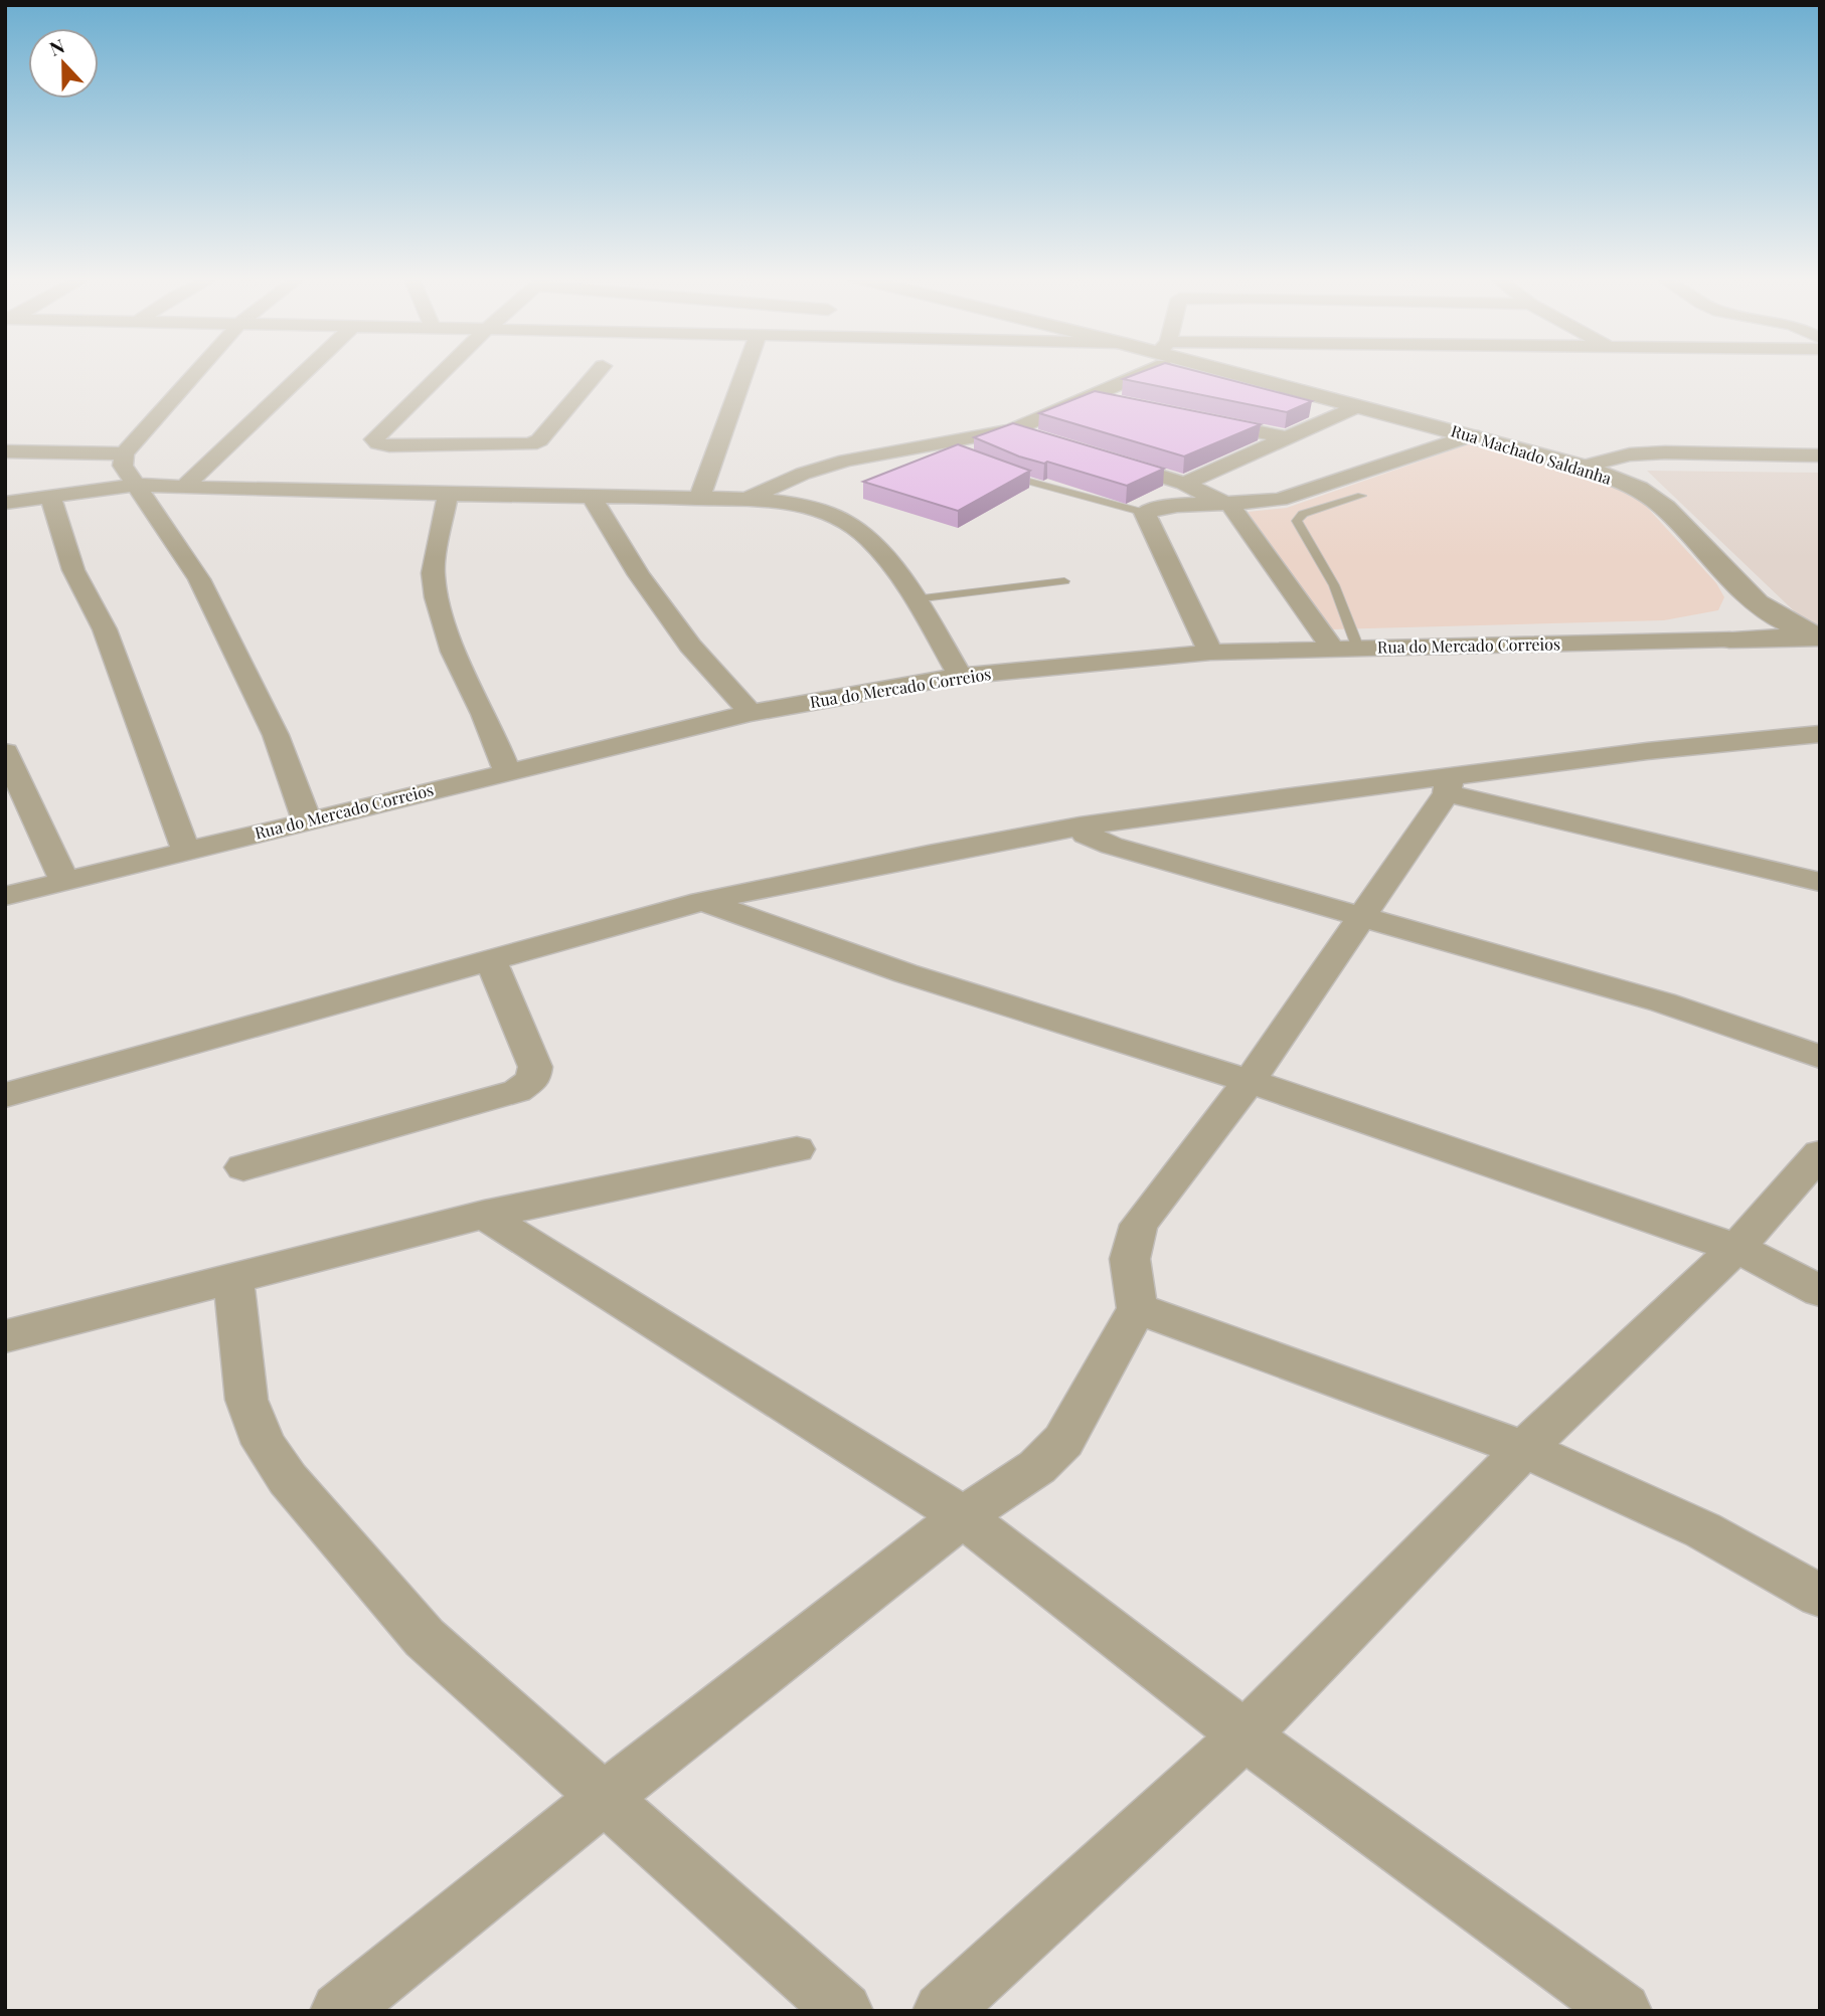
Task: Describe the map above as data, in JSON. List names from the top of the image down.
{
  "streets": {
    "street": ["Rua Machado Saldanha", "Rua do Mercado Correios"]
  },
  "crossings": [
    ["Rua Machado Saldanha", "Rua do Mercado Correios"]
  ],
  "north": "top"
}
